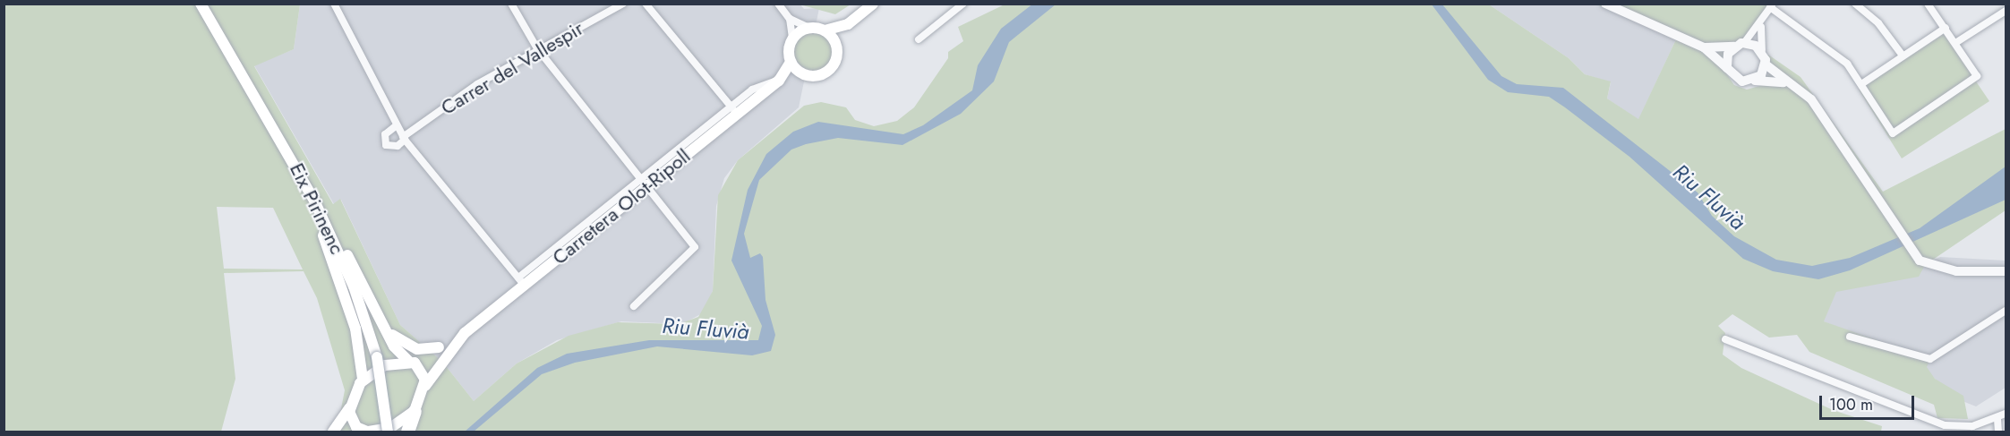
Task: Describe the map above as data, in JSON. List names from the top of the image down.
{
  "streets": {
    "main road": ["Carretera Olot-Ripoll", "Eix Pirinenc"],
    "street": ["Carrer del Vallespir"]
  },
  "water": ["Riu Fluvià"],
  "scale_bar": "100 m"
}
